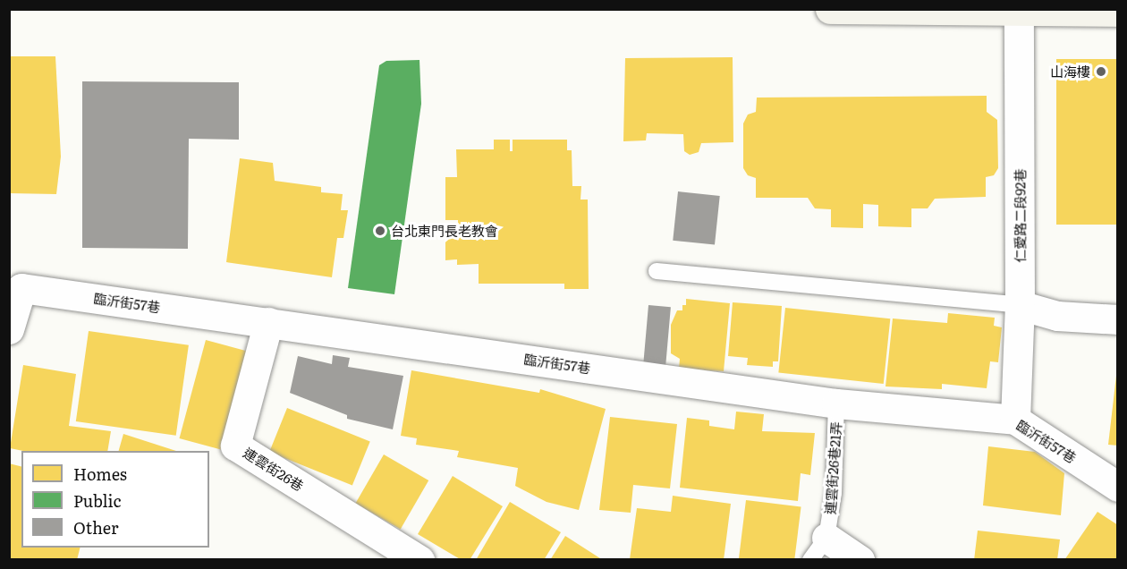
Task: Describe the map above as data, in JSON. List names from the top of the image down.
{
  "streets": {
    "street": ["仁愛路二段92巷", "臨沂街57巷", "連雲街26巷"],
    "lane": ["連雲街26巷21弄"]
  },
  "crossings": [
    ["仁愛路二段92巷", "臨沂街57巷"],
    ["臨沂街57巷", "連雲街26巷21弄"],
    ["臨沂街57巷", "連雲街26巷"]
  ],
  "places": ["山海樓", "台北東門長老教會"],
  "legend": ["Homes", "Public", "Other"]
}
